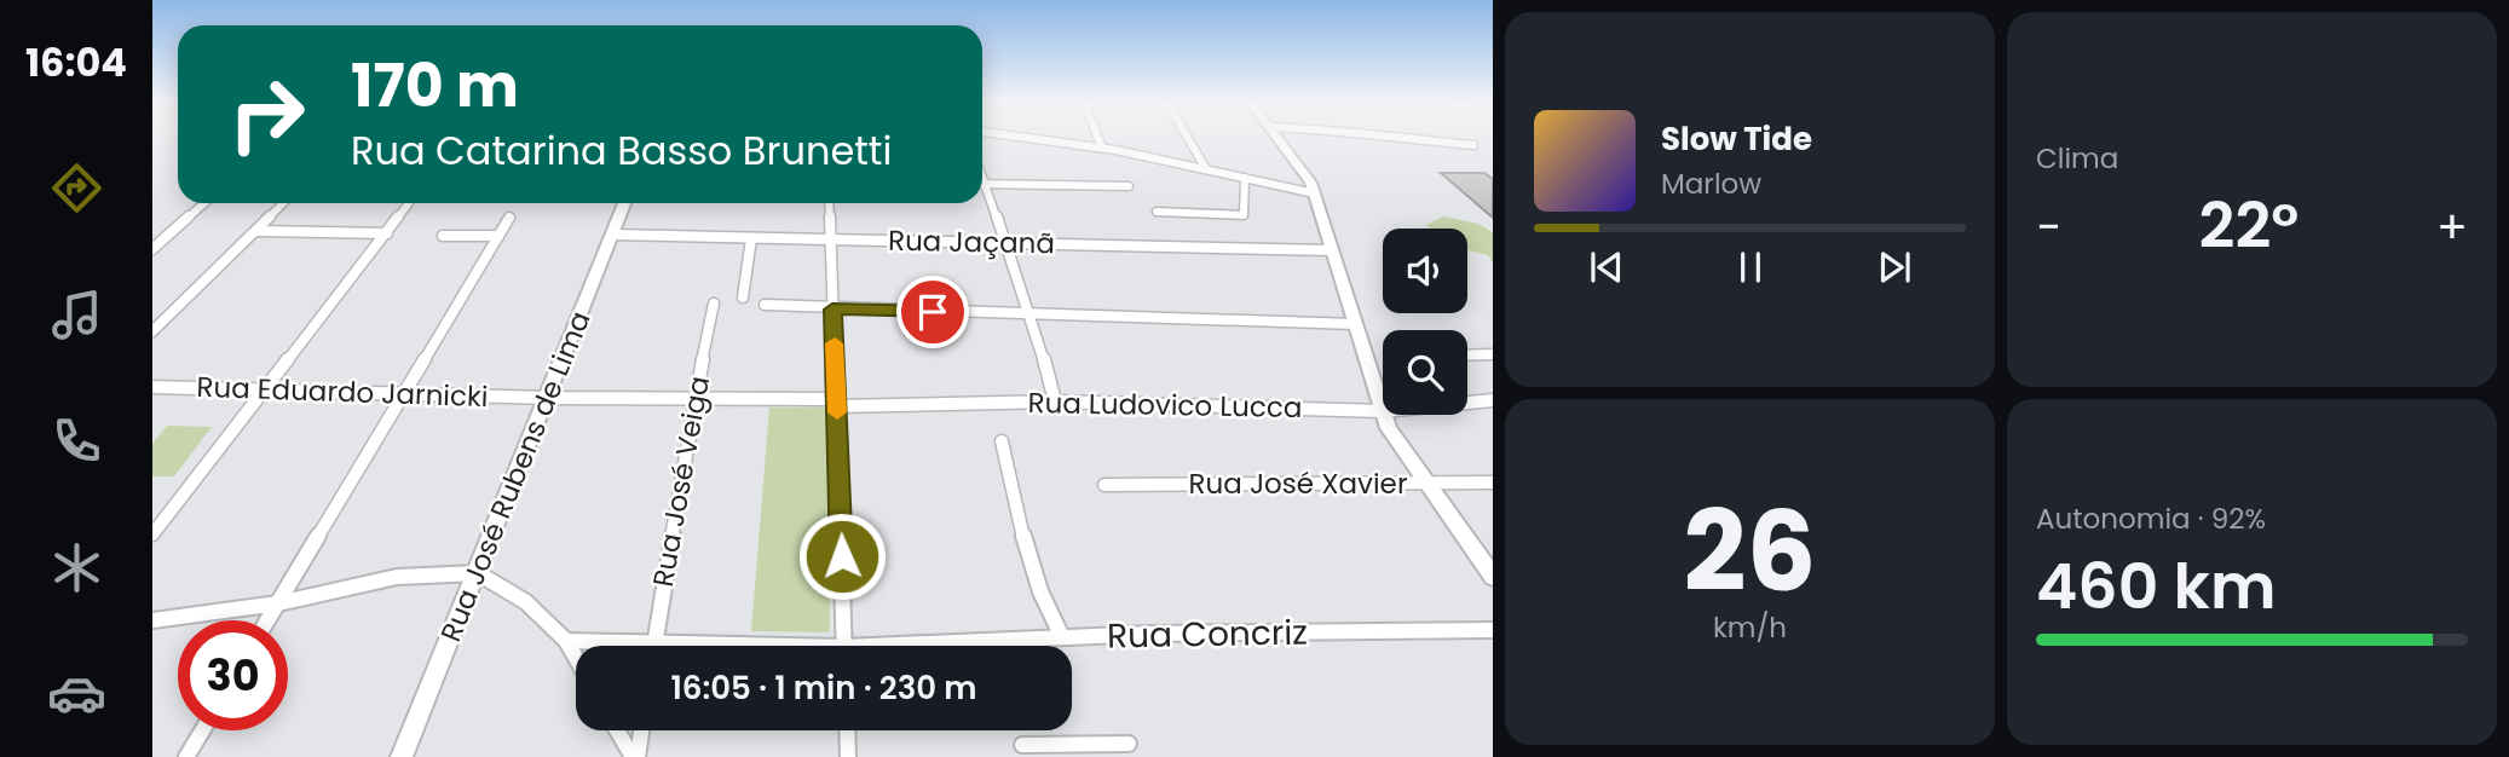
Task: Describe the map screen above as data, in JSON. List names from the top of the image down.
{
  "streets": {
    "street": [
      "Rua Jaçanã",
      "Rua Eduardo Jarnicki",
      "Rua Ludovico Lucca",
      "Rua José Rubens de Lima",
      "Rua José Veiga",
      "Rua José Xavier",
      "Rua Concriz"
    ]
  },
  "crossings": [
    ["Rua Jaçanã", "Rua José Rubens de Lima"],
    ["Rua Eduardo Jarnicki", "Rua Ludovico Lucca"],
    ["Rua Eduardo Jarnicki", "Rua José Rubens de Lima"],
    ["Rua Eduardo Jarnicki", "Rua José Veiga"]
  ],
  "page": {
    "tabs": "16:04",
    "tile": [
      "Clima",
      ["26", "km/h"],
      ["Autonomia · 92%", "460 km"]
    ],
    "turn": ["170 m", "Rua Catarina Basso Brunetti"],
    "song": ["Slow Tide", "Marlow"],
    "heat": ["−", "22°", "+"],
    "limit": "30",
    "trip": "16:05 · 1 min · 230 m"
  }
}
